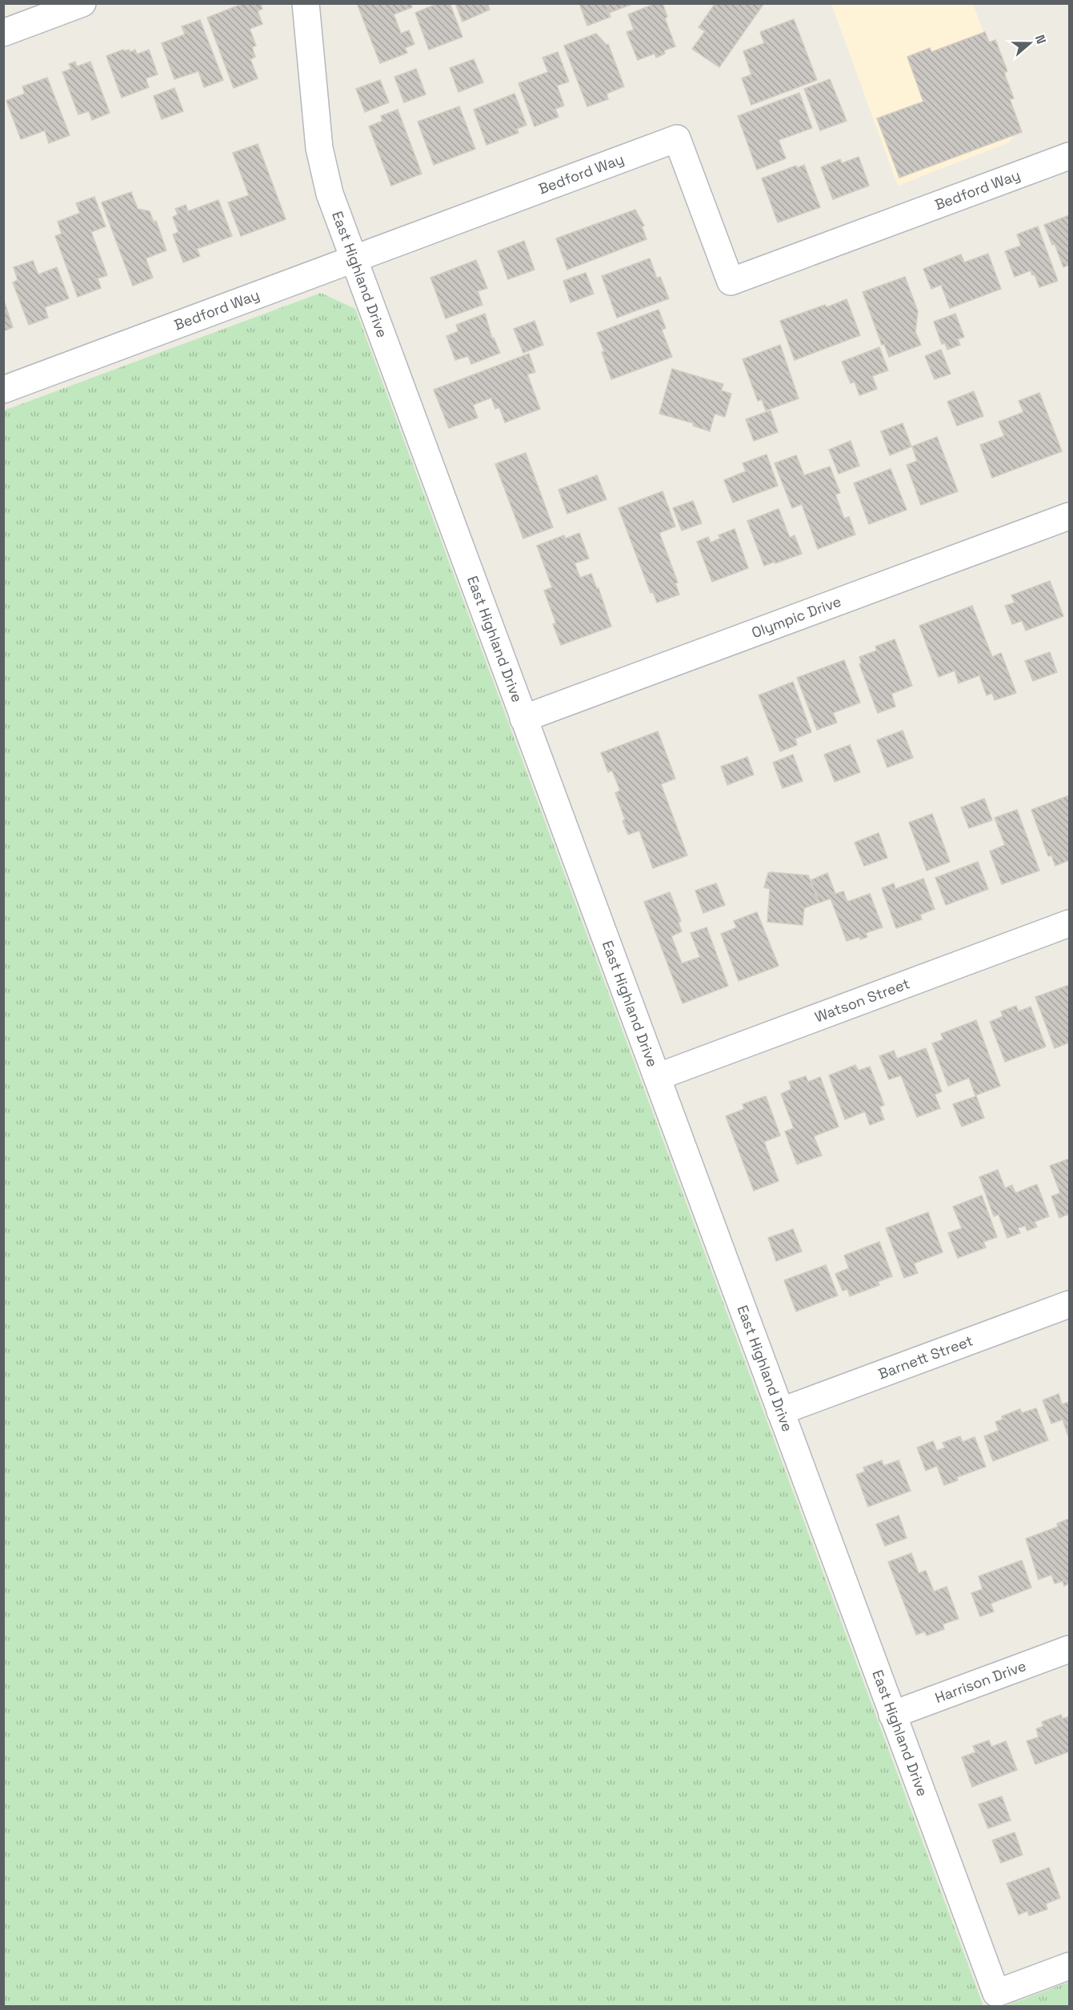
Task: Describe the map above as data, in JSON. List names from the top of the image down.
{
  "streets": {
    "street": [
      "Bedford Way",
      "East Highland Drive",
      "Olympic Drive",
      "Watson Street",
      "Barnett Street",
      "Harrison Drive"
    ]
  },
  "crossings": [
    ["Bedford Way", "East Highland Drive"],
    ["East Highland Drive", "Olympic Drive"],
    ["East Highland Drive", "Watson Street"],
    ["East Highland Drive", "Barnett Street"],
    ["East Highland Drive", "Harrison Drive"]
  ],
  "north": "right"
}
